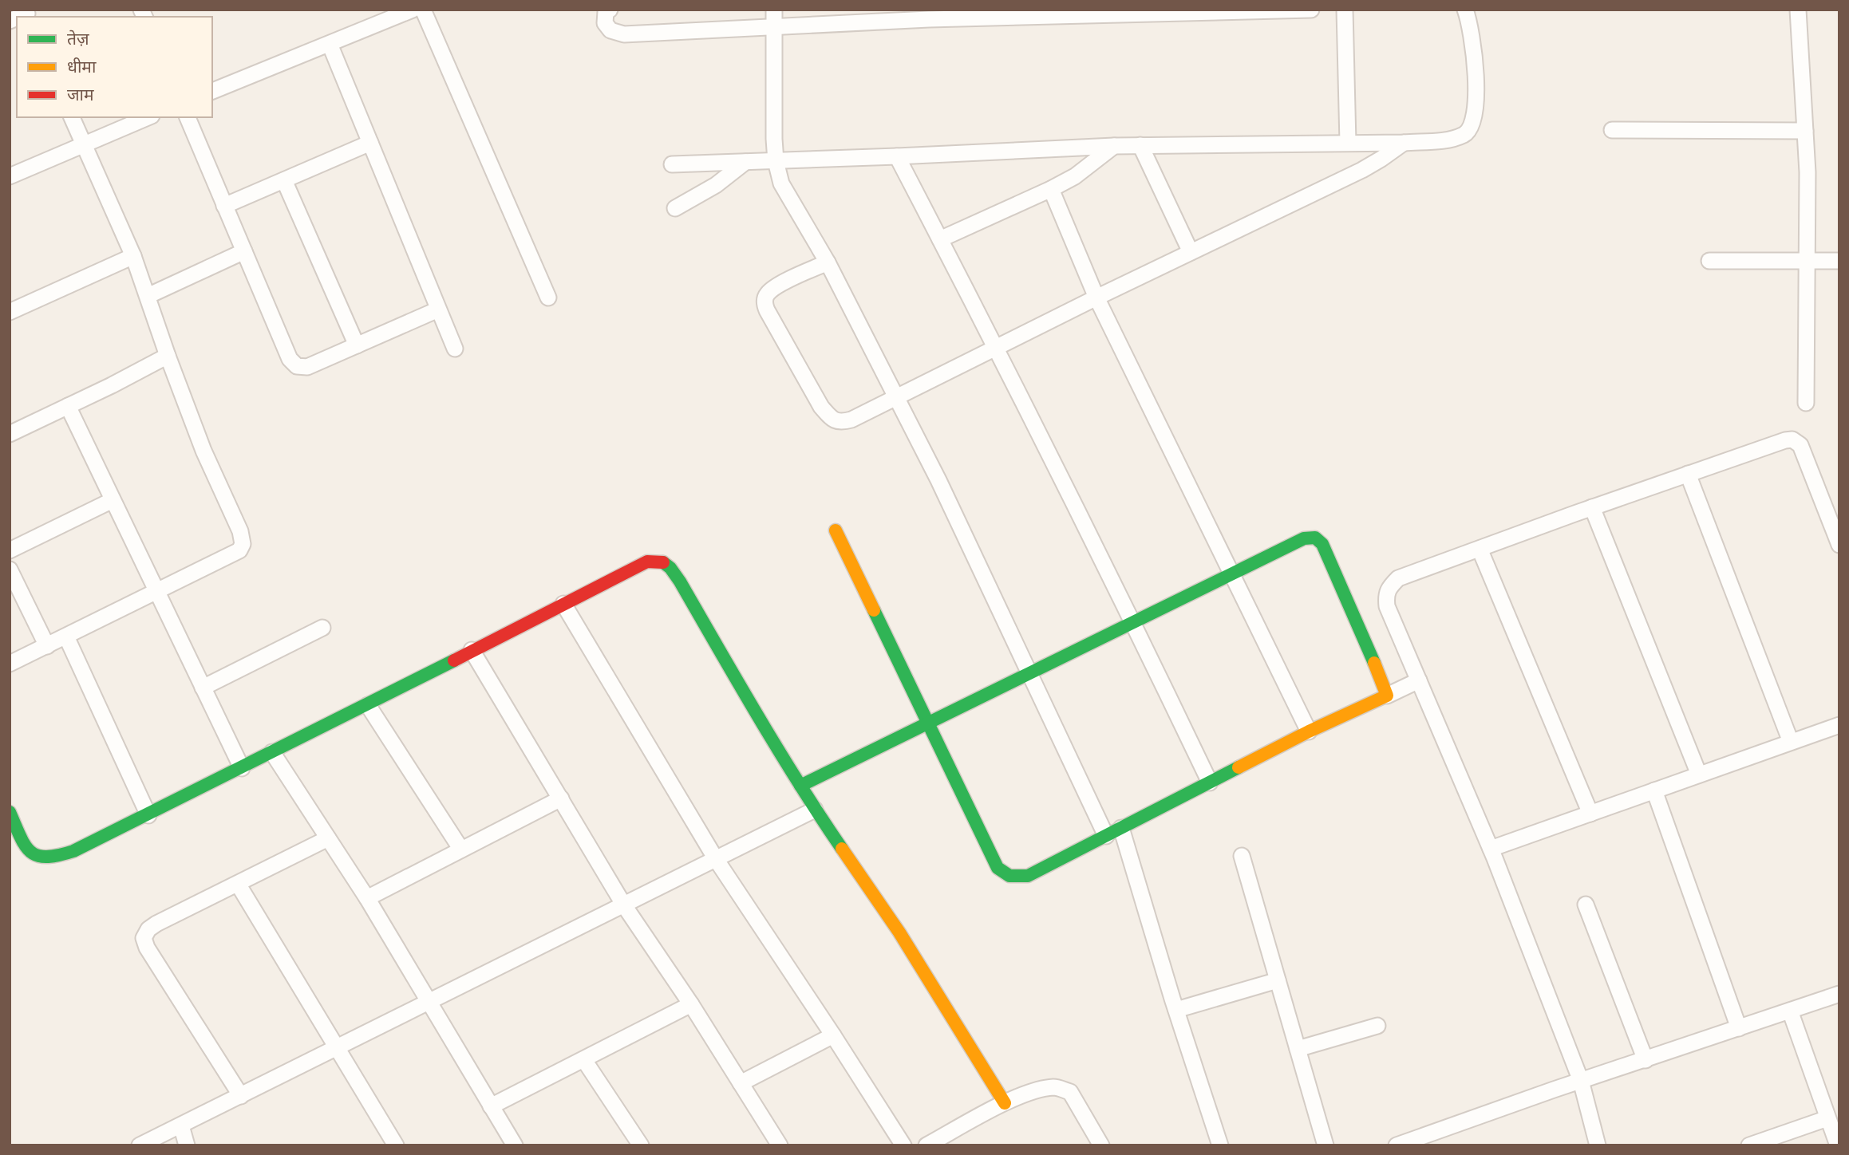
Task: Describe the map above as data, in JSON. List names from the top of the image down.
{
  "legend": ["तेज़", "धीमा", "जाम"]
}
